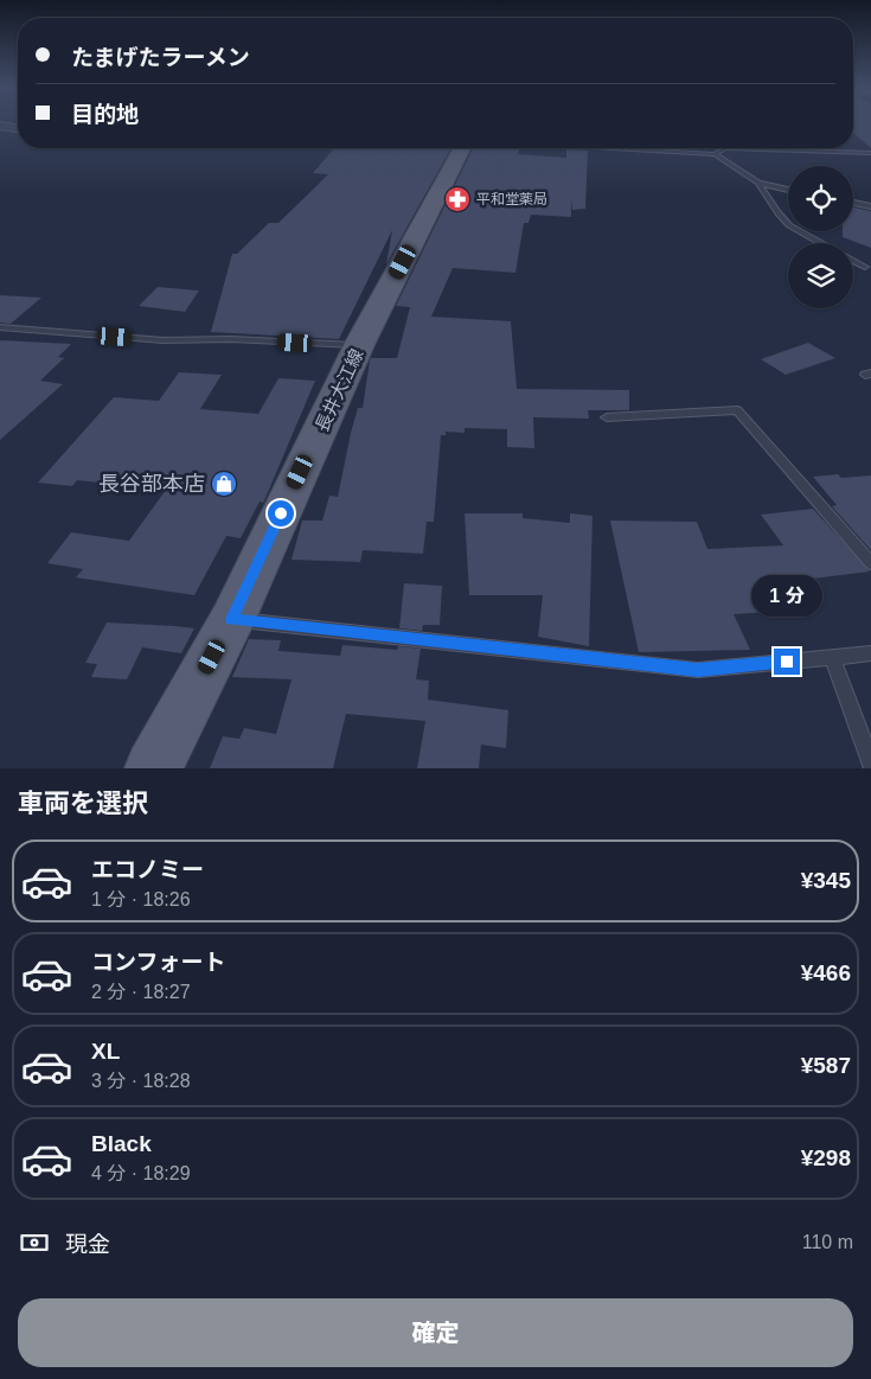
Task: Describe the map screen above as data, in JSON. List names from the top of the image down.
{
  "streets": {
    "main road": ["長井大江線"]
  },
  "places": {
    "pharmacy": ["平和堂薬局"],
    "shop": ["長谷部本店"]
  },
  "page": {
    "banner": ["たまげたラーメン", "目的地"],
    "bubble": "1 分",
    "heading": "車両を選択",
    "list": [
      {
        "name": "エコノミー",
        "note": "1 分 · 18:26",
        "value": "¥345"
      },
      {
        "name": "コンフォート",
        "note": "2 分 · 18:27",
        "value": "¥466"
      },
      {
        "name": "XL",
        "note": "3 分 · 18:28",
        "value": "¥587"
      },
      {
        "name": "Black",
        "note": "4 分 · 18:29",
        "value": "¥298"
      }
    ],
    "pay": ["現金", "110 m"],
    "buttons": "確定"
  }
}
